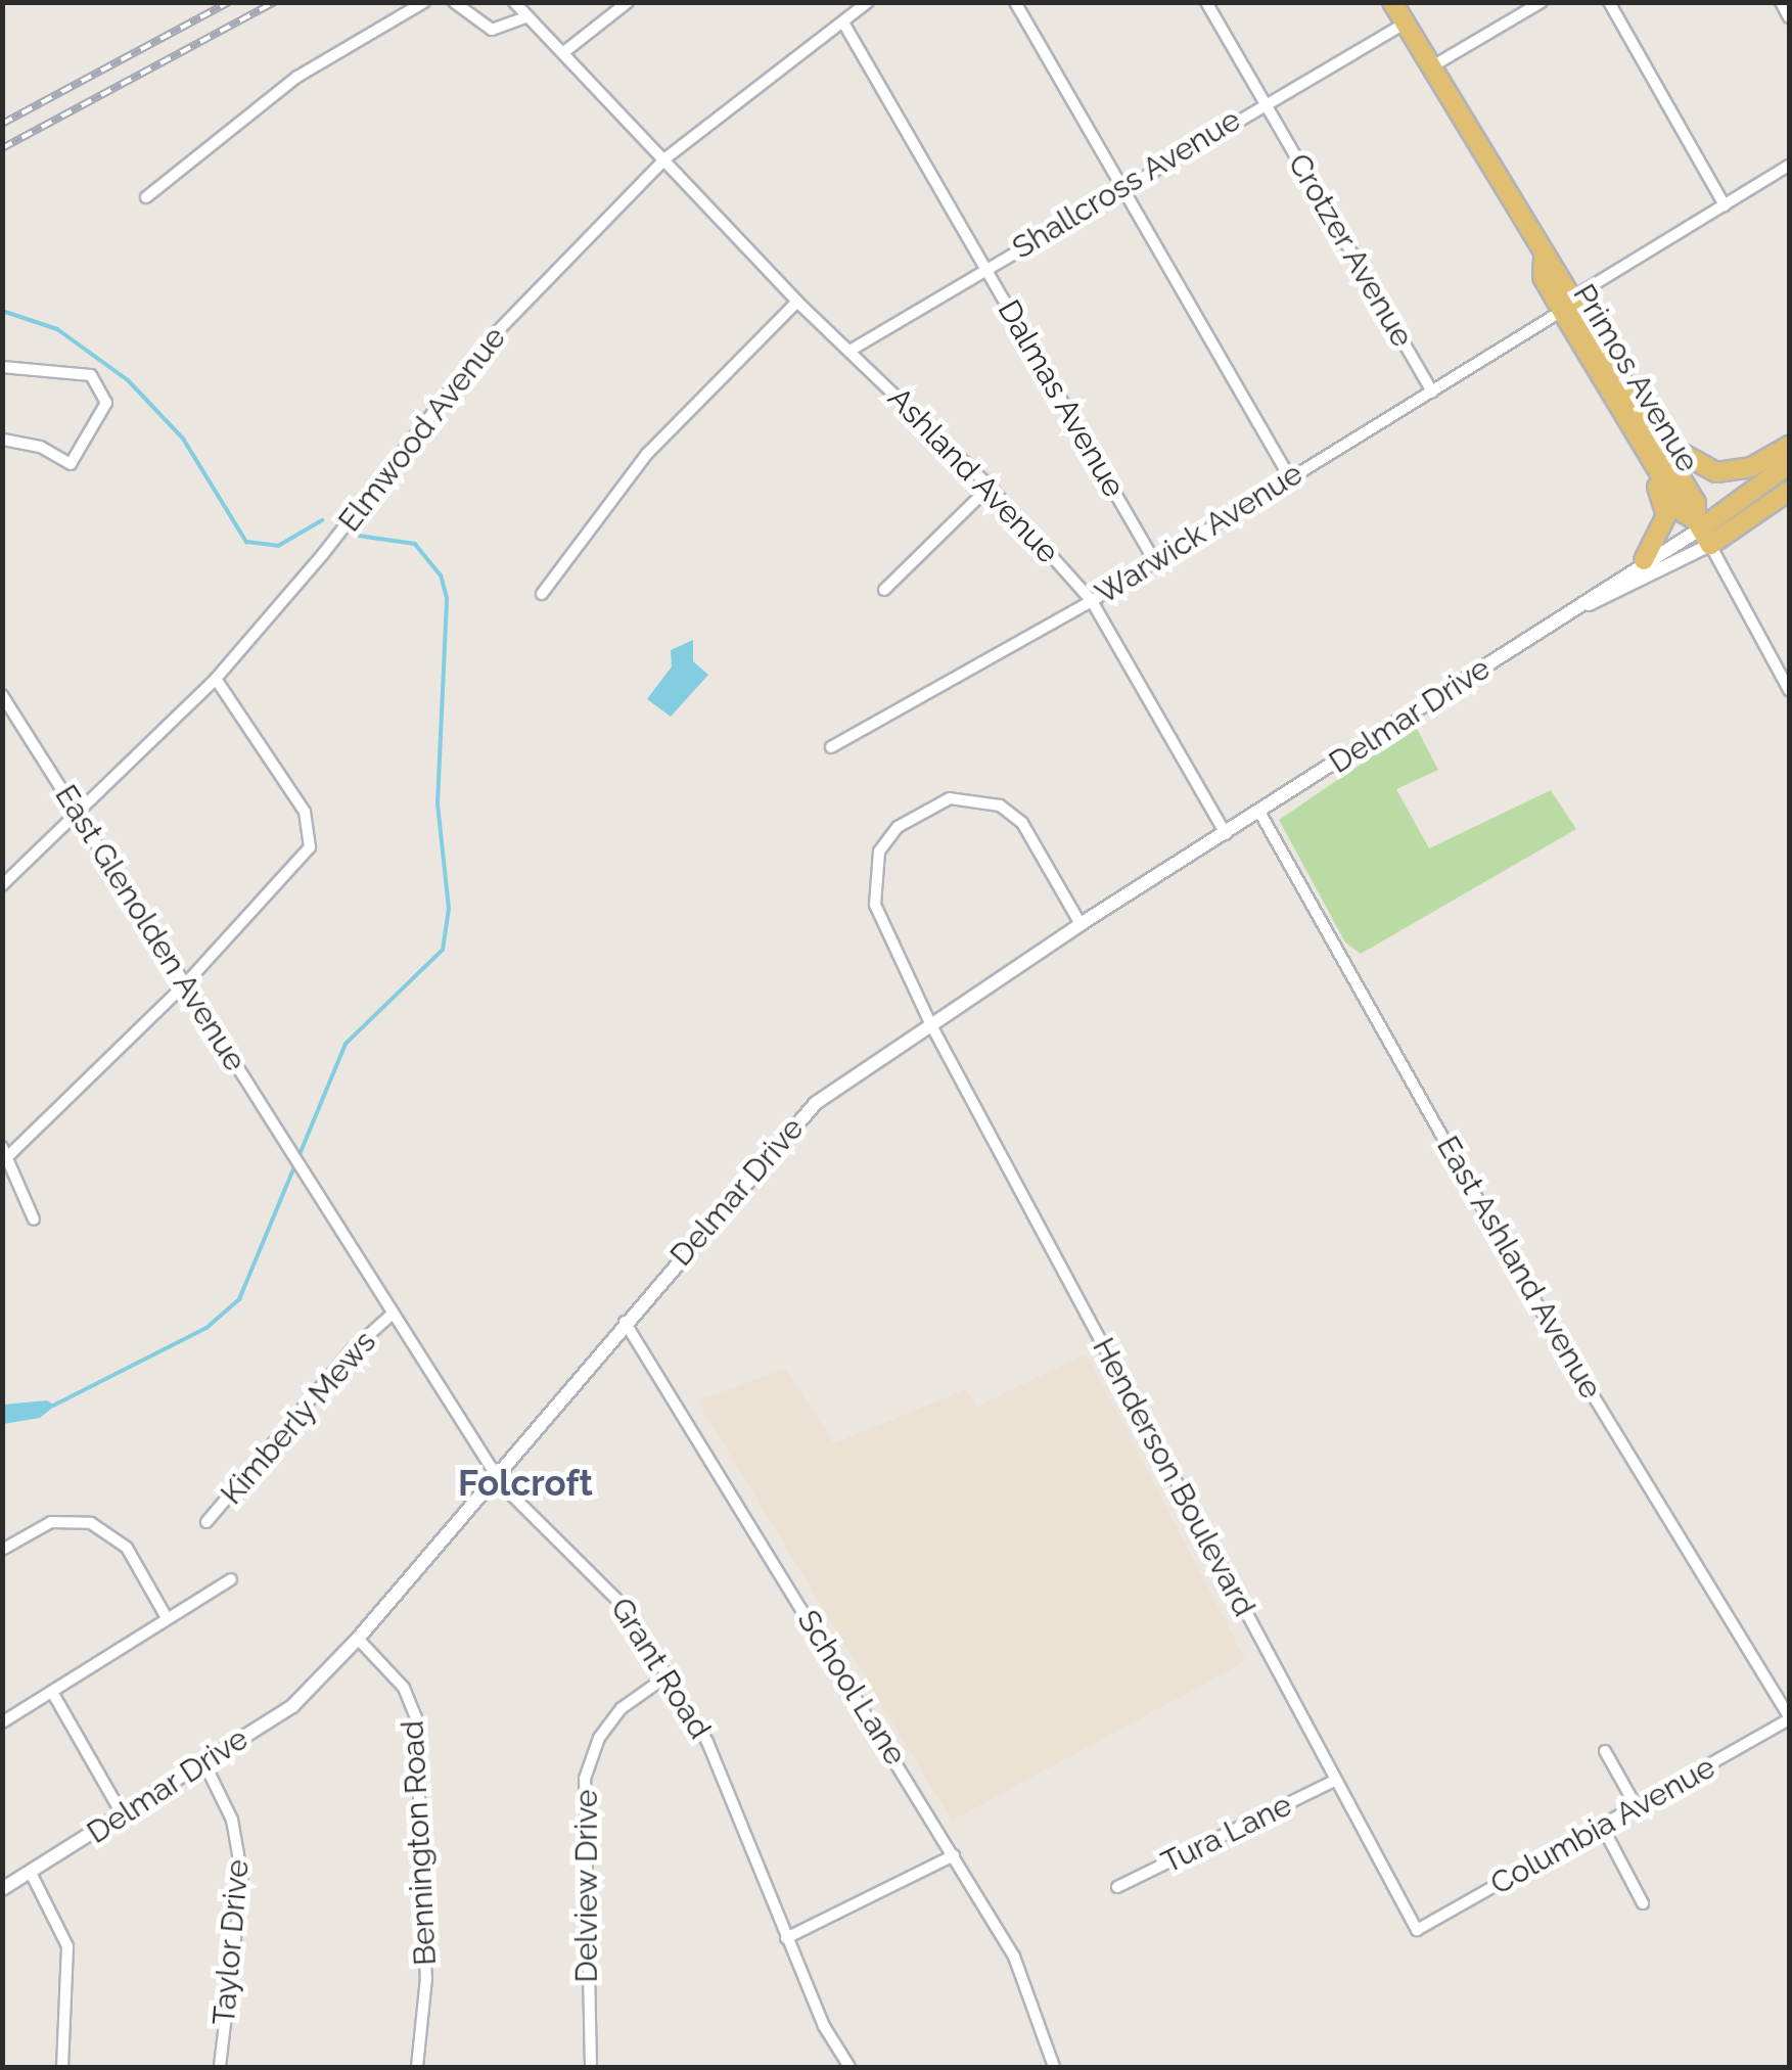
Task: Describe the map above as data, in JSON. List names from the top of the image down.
{
  "streets": {
    "main road": ["Primos Avenue"],
    "street": [
      "Shallcross Avenue",
      "Crotzer Avenue",
      "Dalmas Avenue",
      "Elmwood Avenue",
      "Ashland Avenue",
      "Warwick Avenue",
      "Delmar Drive",
      "East Glenolden Avenue",
      "East Ashland Avenue",
      "Kimberly Mews",
      "Henderson Boulevard",
      "Grant Road",
      "School Lane",
      "Columbia Avenue",
      "Tura Lane",
      "Bennington Road",
      "Delview Drive",
      "Taylor Drive"
    ]
  },
  "crossings": [
    ["Shallcross Avenue", "Crotzer Avenue"],
    ["Shallcross Avenue", "Primos Avenue"],
    ["Shallcross Avenue", "Dalmas Avenue"],
    ["Shallcross Avenue", "Ashland Avenue"],
    ["Crotzer Avenue", "Warwick Avenue"],
    ["Primos Avenue", "Warwick Avenue"],
    ["Primos Avenue", "Delmar Drive"],
    ["Dalmas Avenue", "Elmwood Avenue"],
    ["Dalmas Avenue", "Warwick Avenue"],
    ["Elmwood Avenue", "Ashland Avenue"],
    ["Elmwood Avenue", "East Glenolden Avenue"],
    ["Ashland Avenue", "Warwick Avenue"],
    ["Ashland Avenue", "Delmar Drive"],
    ["Delmar Drive", "East Ashland Avenue"],
    ["Delmar Drive", "Henderson Boulevard"],
    ["Delmar Drive", "Grant Road"],
    ["Delmar Drive", "School Lane"],
    ["Delmar Drive", "Bennington Road"],
    ["Delmar Drive", "Taylor Drive"],
    ["East Glenolden Avenue", "Grant Road"],
    ["East Ashland Avenue", "Columbia Avenue"],
    ["Kimberly Mews", "Grant Road"],
    ["Henderson Boulevard", "Columbia Avenue"],
    ["Henderson Boulevard", "Tura Lane"],
    ["Grant Road", "Delview Drive"]
  ],
  "districts": ["Folcroft"]
}
